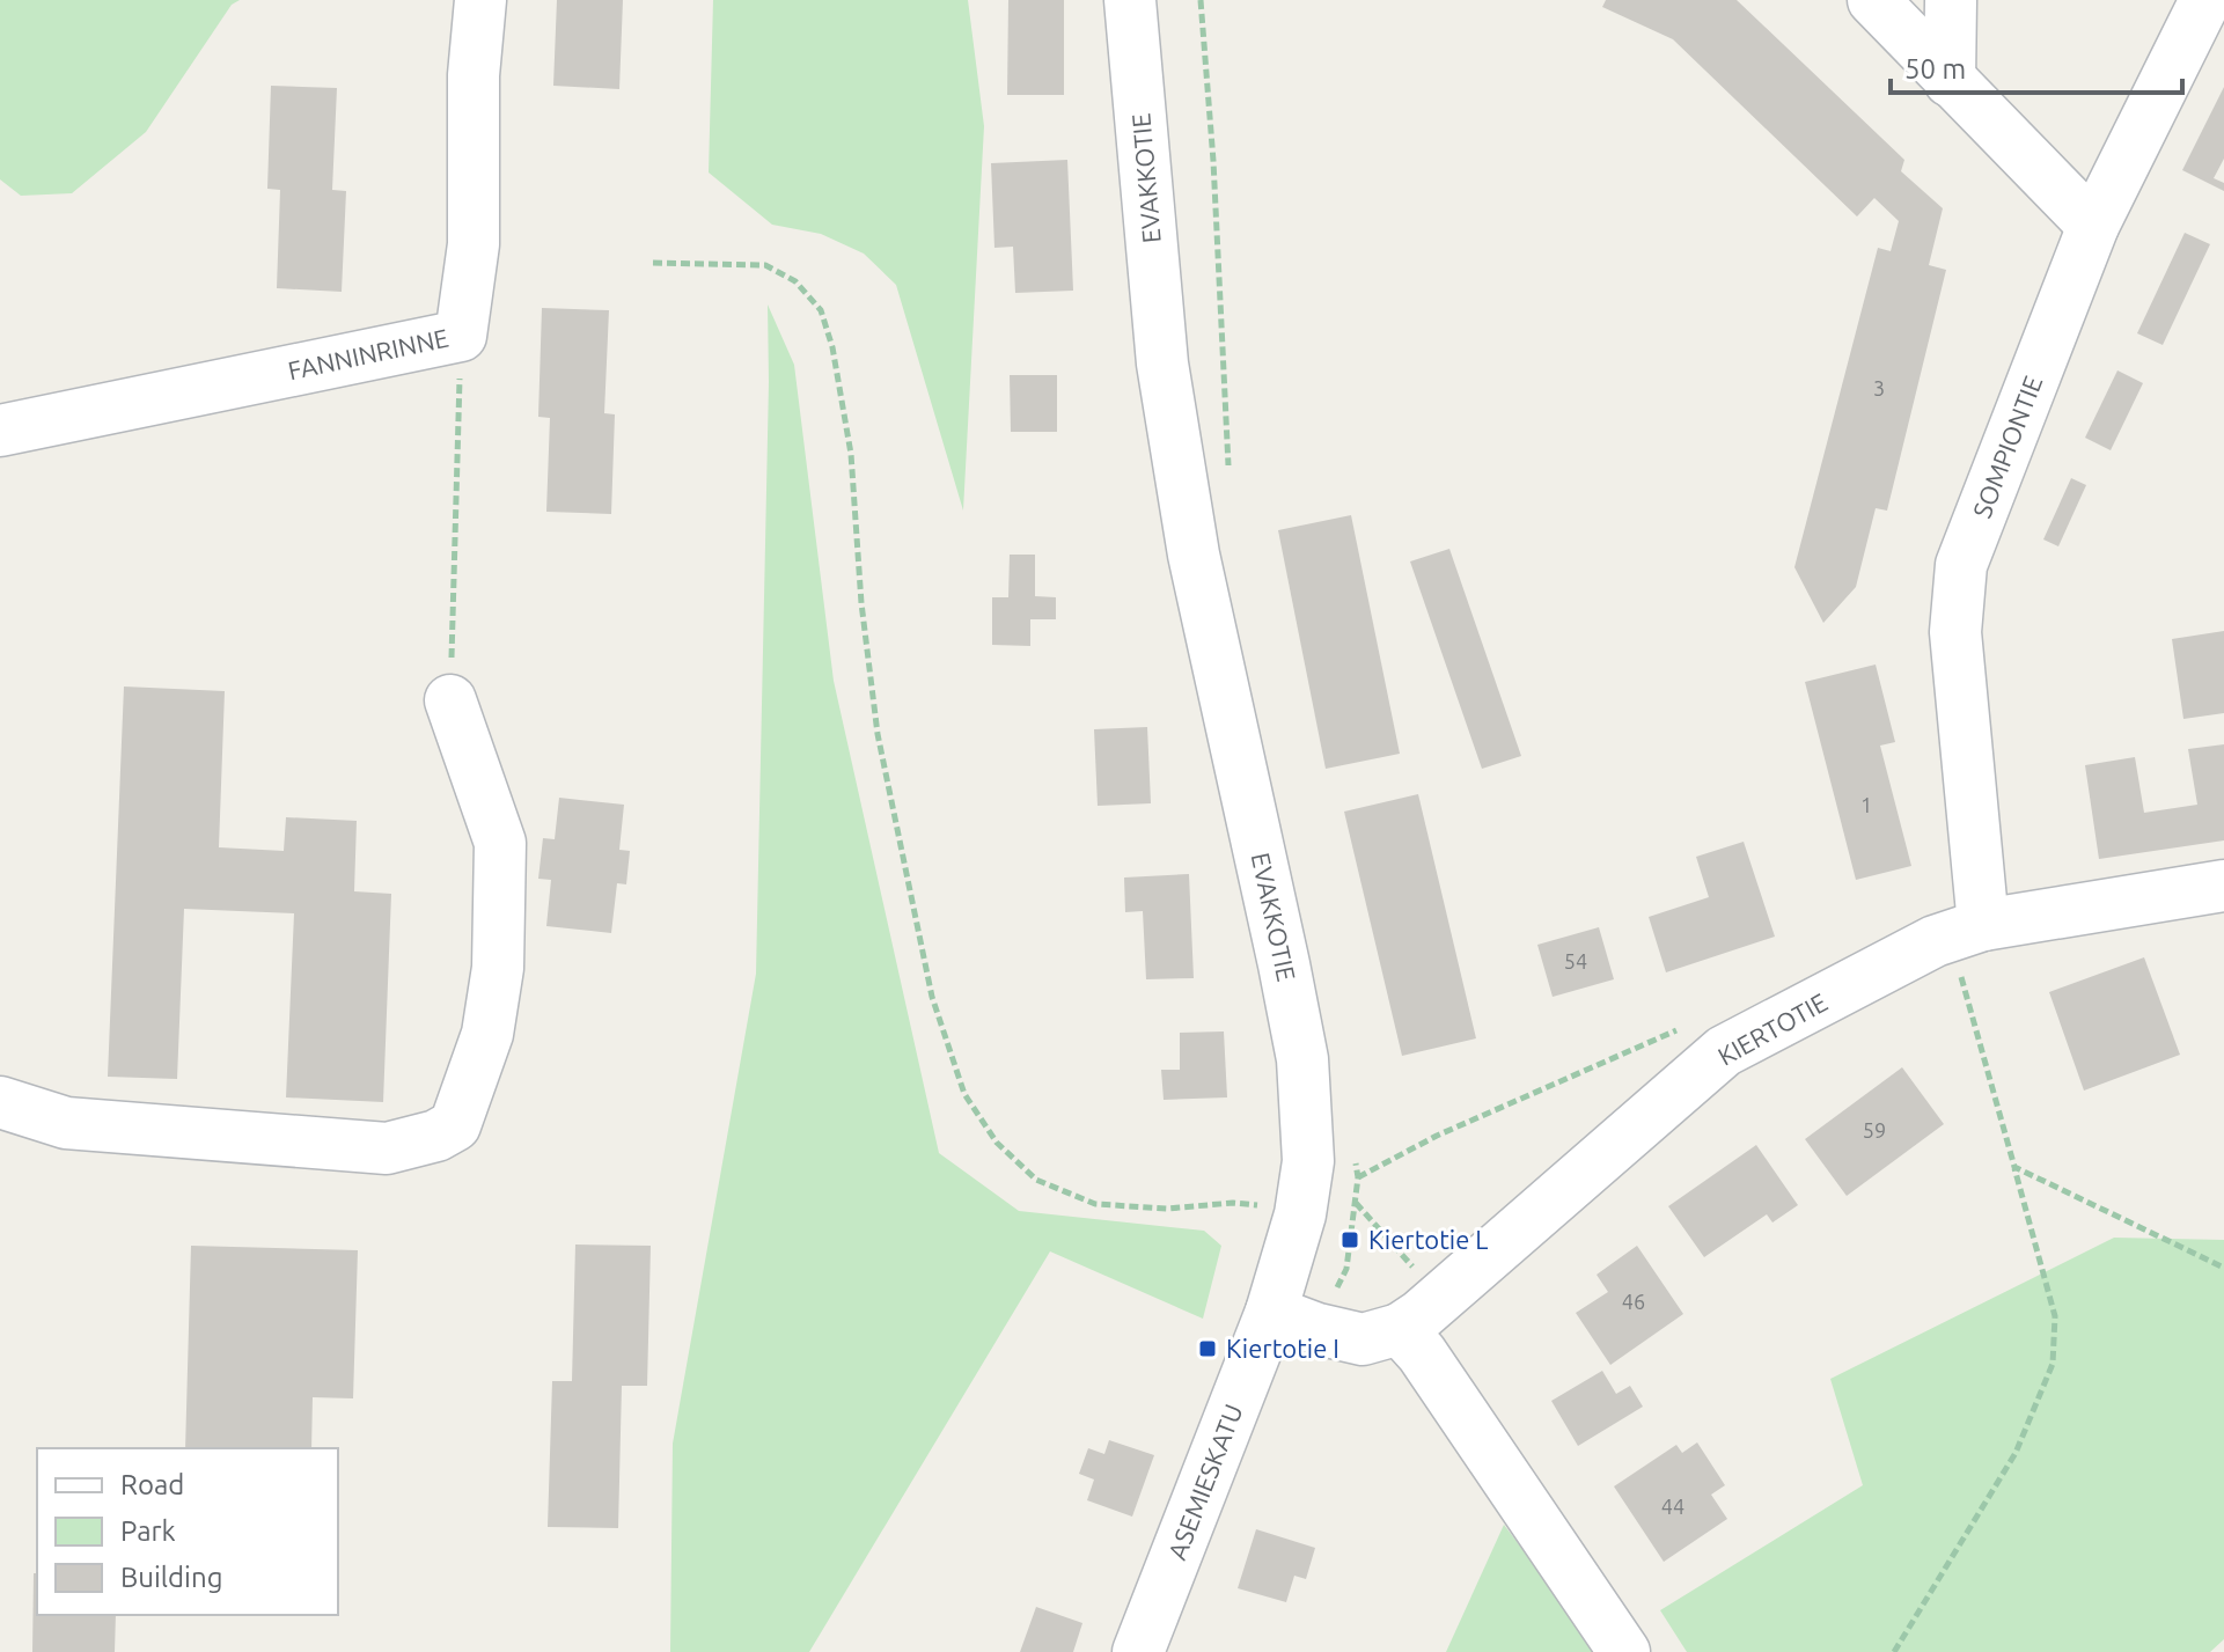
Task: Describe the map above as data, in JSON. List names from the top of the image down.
{
  "streets": {
    "street": [
      "EVAKKOTIE",
      "FANNINRINNE",
      "SOMPIONTIE",
      "KIERTOTIE",
      "ASEMIESKATU"
    ]
  },
  "crossings": [
    ["EVAKKOTIE", "ASEMIESKATU"],
    ["SOMPIONTIE", "KIERTOTIE"]
  ],
  "places": {
    "transit": ["Kiertotie L", "Kiertotie I"]
  },
  "house_numbers": [
    "3",
    "1",
    "54",
    "59",
    "46",
    "44"
  ],
  "legend": ["Road", "Park", "Building"],
  "scale_bar": "50 m"
}
